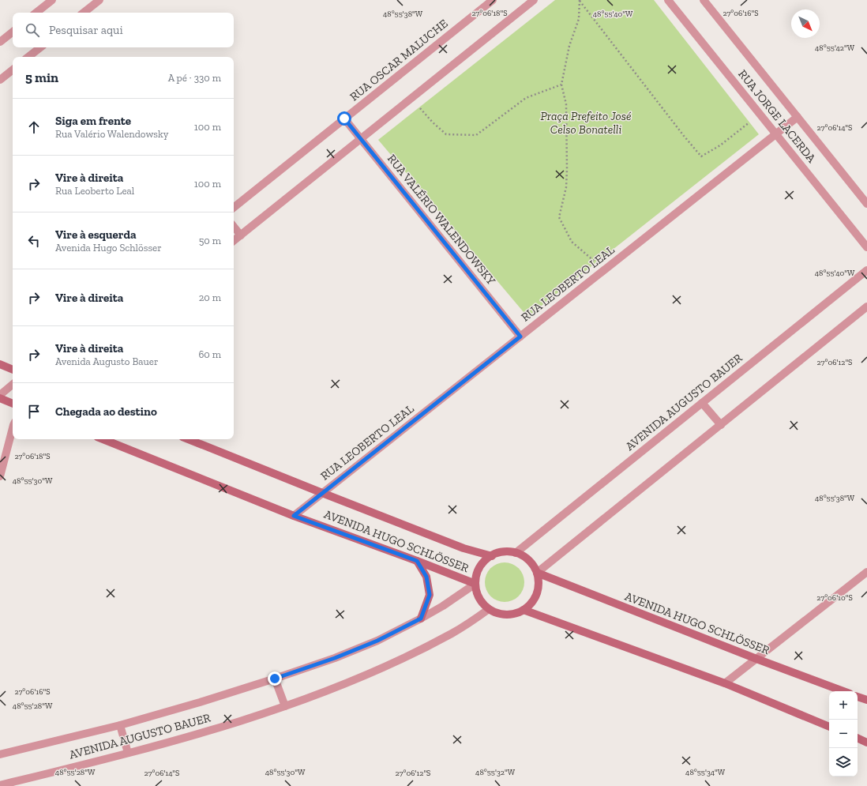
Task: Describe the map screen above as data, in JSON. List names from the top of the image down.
{
  "streets": {
    "main road": ["AVENIDA HUGO SCHLÖSSER"],
    "street": [
      "RUA OSCAR MALUCHE",
      "RUA JORGE LACERDA",
      "RUA VALÉRIO WALENDOWSKY",
      "RUA LEOBERTO LEAL",
      "AVENIDA AUGUSTO BAUER"
    ]
  },
  "crossings": [
    ["RUA OSCAR MALUCHE", "RUA VALÉRIO WALENDOWSKY"],
    ["RUA JORGE LACERDA", "RUA LEOBERTO LEAL"],
    ["RUA VALÉRIO WALENDOWSKY", "RUA LEOBERTO LEAL"],
    ["RUA LEOBERTO LEAL", "AVENIDA HUGO SCHLÖSSER"],
    ["AVENIDA AUGUSTO BAUER", "AVENIDA HUGO SCHLÖSSER"]
  ],
  "parks": ["Praça Prefeito José Celso Bonatelli"],
  "north": "bottom right",
  "page": {
    "search": "Pesquisar aqui",
    "heading": ["5 min", "A pé · 330 m"],
    "list": [
      ["Siga em frente", "Rua Valério Walendowsky", "100 m"],
      ["Vire à direita", "Rua Leoberto Leal", "100 m"],
      ["Vire à esquerda", "Avenida Hugo Schlösser", "50 m"],
      ["Vire à direita", "20 m"],
      ["Vire à direita", "Avenida Augusto Bauer", "60 m"],
      "Chegada ao destino"
    ],
    "map_buttons": ["+", "−"]
  },
  "coordinates": [
    "27°06'18\"S",
    "27°06'16\"S",
    "48°55'38\"W",
    "48°55'40\"W",
    "48°55'42\"W",
    "27°06'14\"S",
    "27°06'12\"S",
    "48°55'30\"W",
    "27°06'10\"S",
    "48°55'28\"W",
    "48°55'32\"W",
    "48°55'34\"W"
  ]
}
